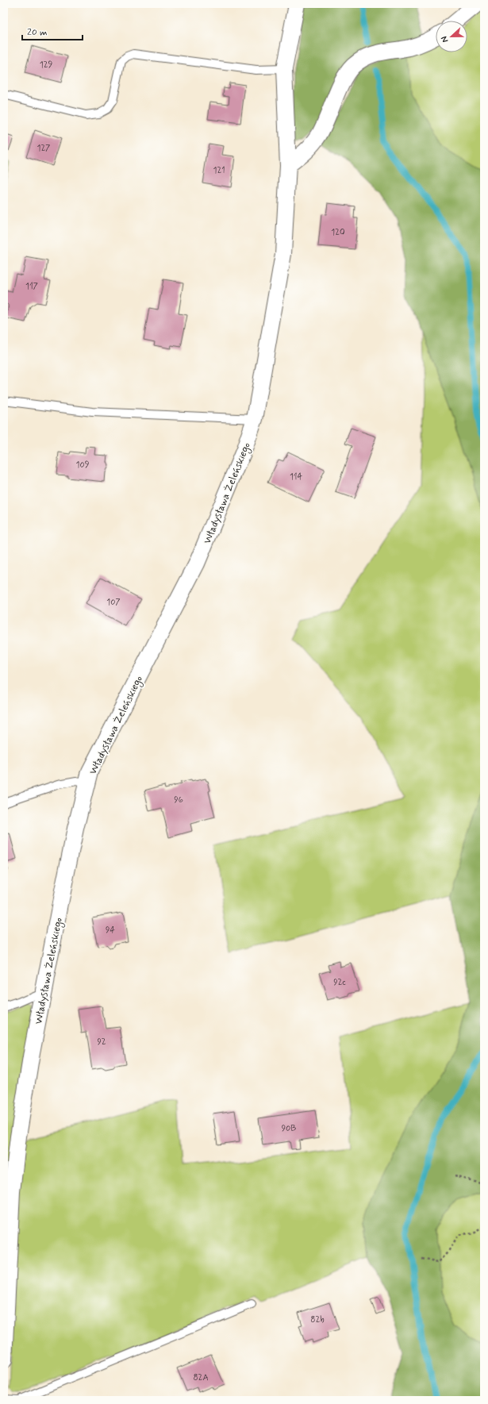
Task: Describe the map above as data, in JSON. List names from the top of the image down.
{
  "streets": {
    "street": ["Władysława Żeleńskiego"]
  },
  "house_numbers": [
    "129",
    "127",
    "121",
    "120",
    "117",
    "109",
    "114",
    "107",
    "96",
    "94",
    "92c",
    "92",
    "90B",
    "82b",
    "82A"
  ],
  "scale_bar": "20 m",
  "north": "left"
}
